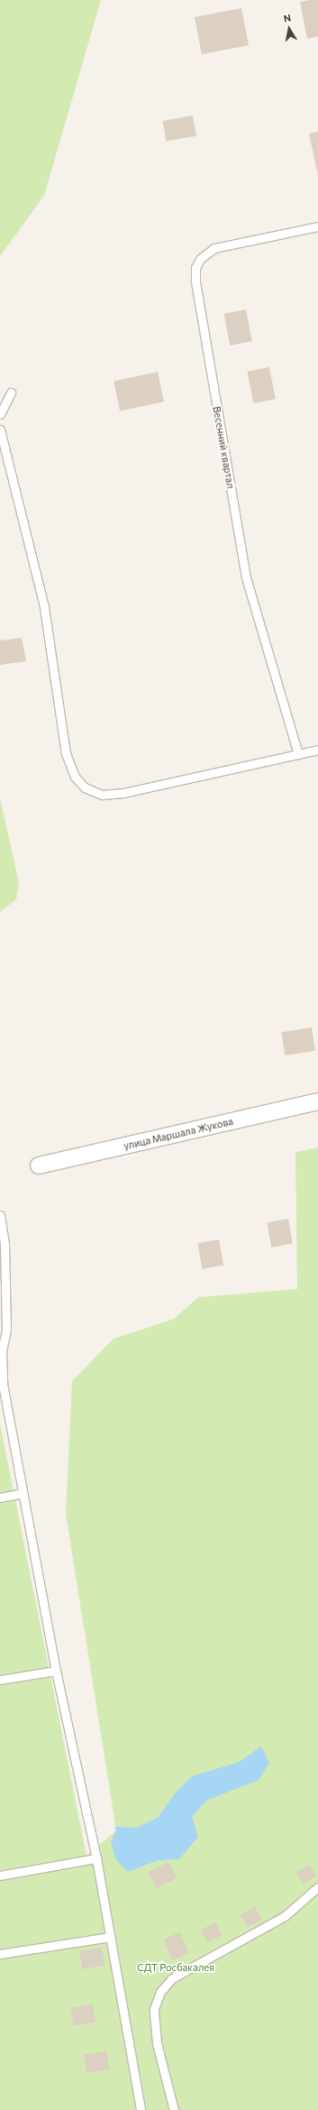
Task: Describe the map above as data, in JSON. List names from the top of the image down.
{
  "streets": {
    "street": ["улица Маршала Жукова"],
    "lane": ["Весенний квартал"]
  },
  "parks": ["СДТ Росбакалея"],
  "north": "top"
}
